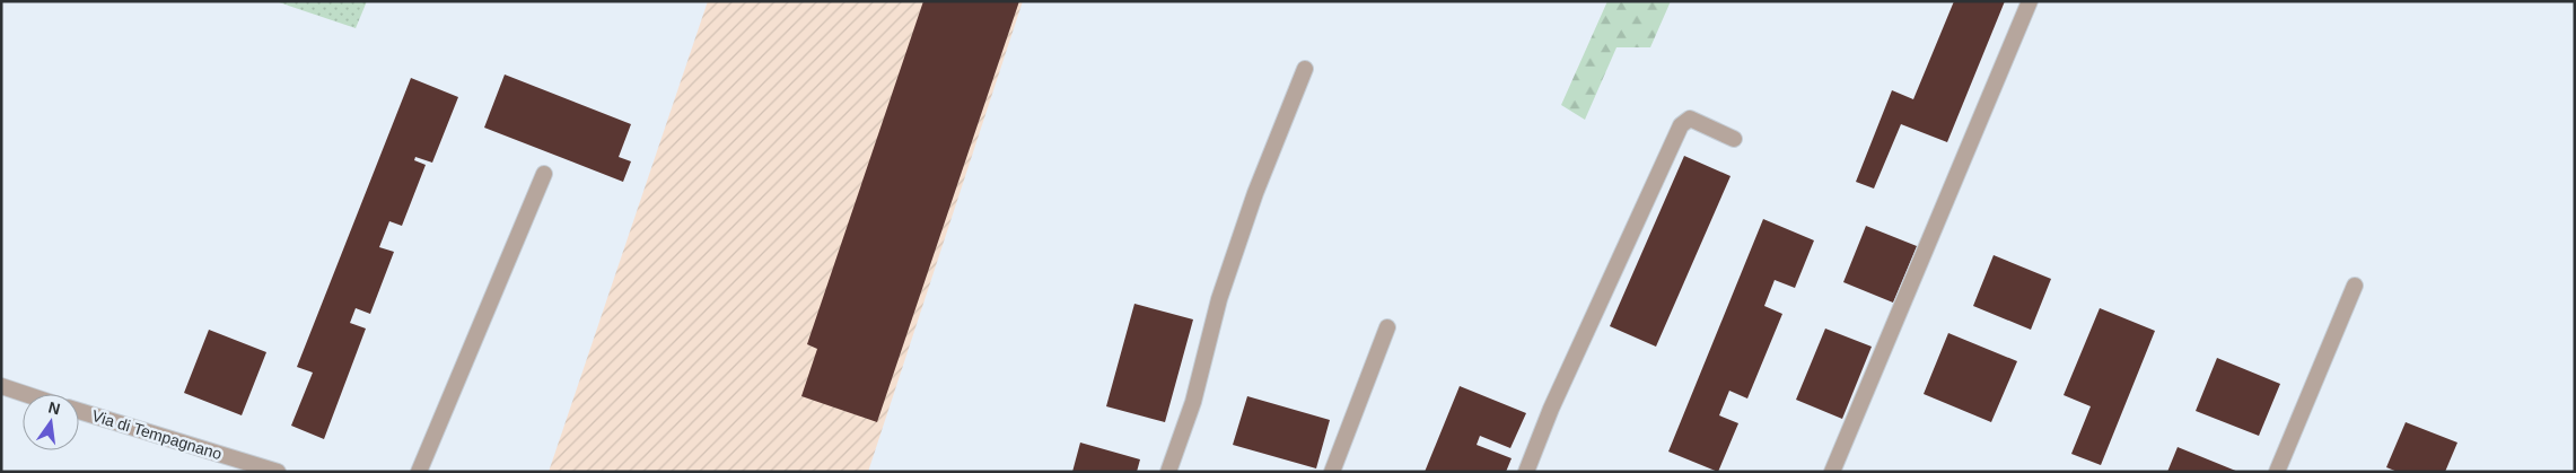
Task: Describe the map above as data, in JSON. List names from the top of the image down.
{
  "streets": {
    "street": ["Via di Tempagnano"]
  },
  "north": "top"
}
